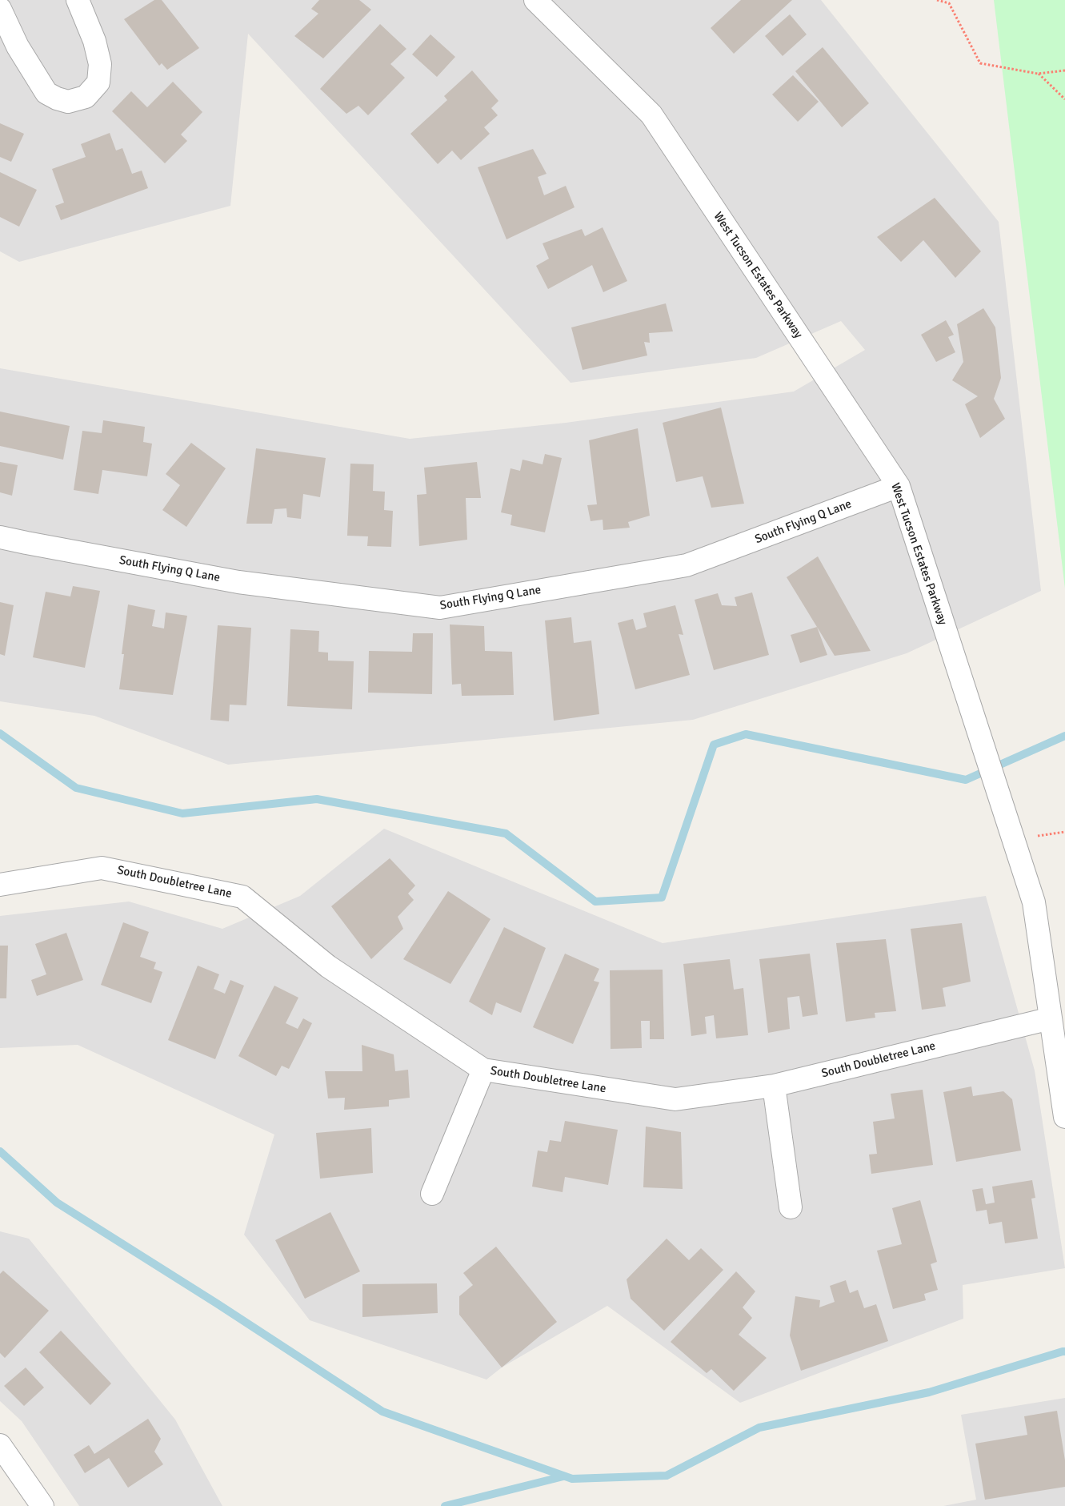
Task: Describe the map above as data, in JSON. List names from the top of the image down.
{
  "streets": {
    "street": ["West Tucson Estates Parkway", "South Flying Q Lane", "South Doubletree Lane"]
  },
  "crossings": [
    ["West Tucson Estates Parkway", "South Flying Q Lane"],
    ["West Tucson Estates Parkway", "South Doubletree Lane"]
  ]
}
